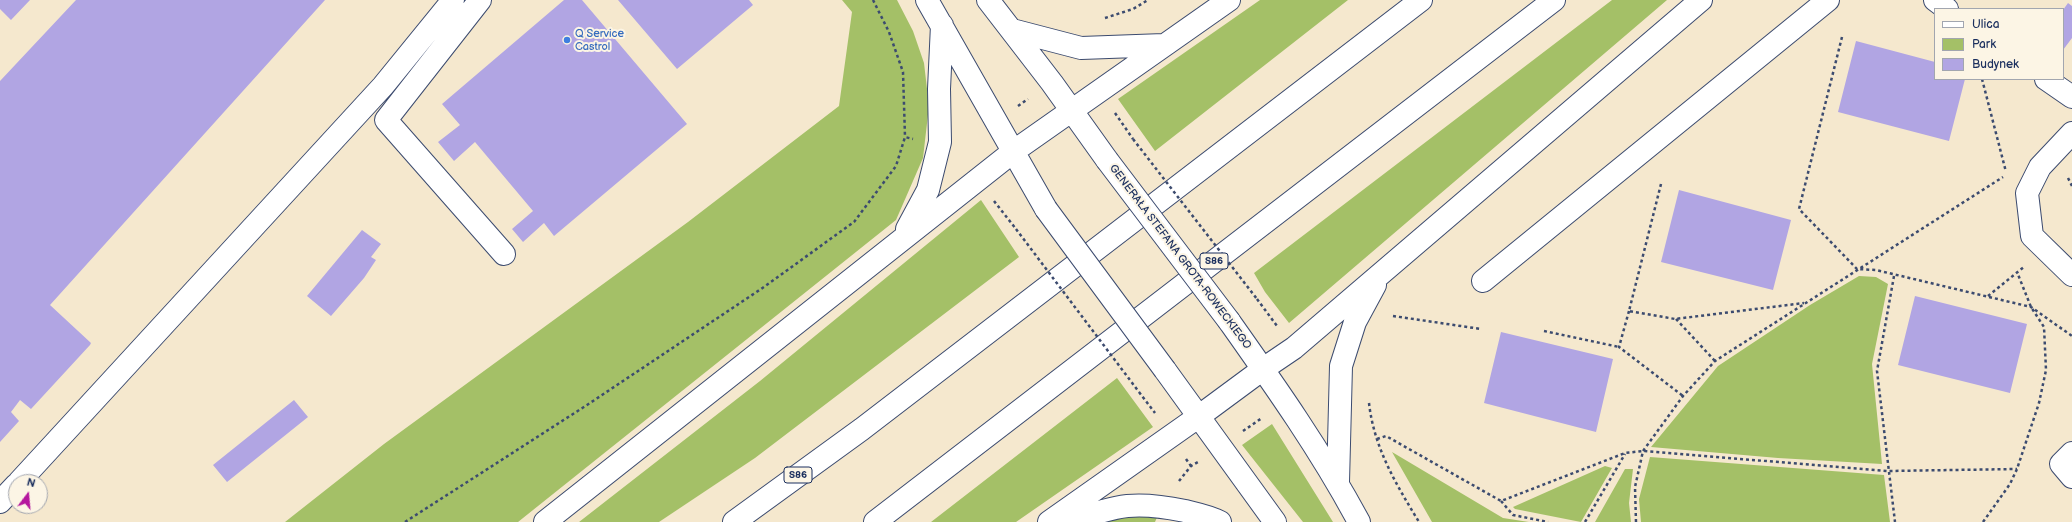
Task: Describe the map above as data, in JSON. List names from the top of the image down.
{
  "streets": {
    "main road": ["GENERAŁA STEFANA GROTA-ROWECKIEGO", "S86"]
  },
  "places": ["Q Service Castrol"],
  "legend": ["Ulica", "Park", "Budynek"],
  "north": "top"
}
